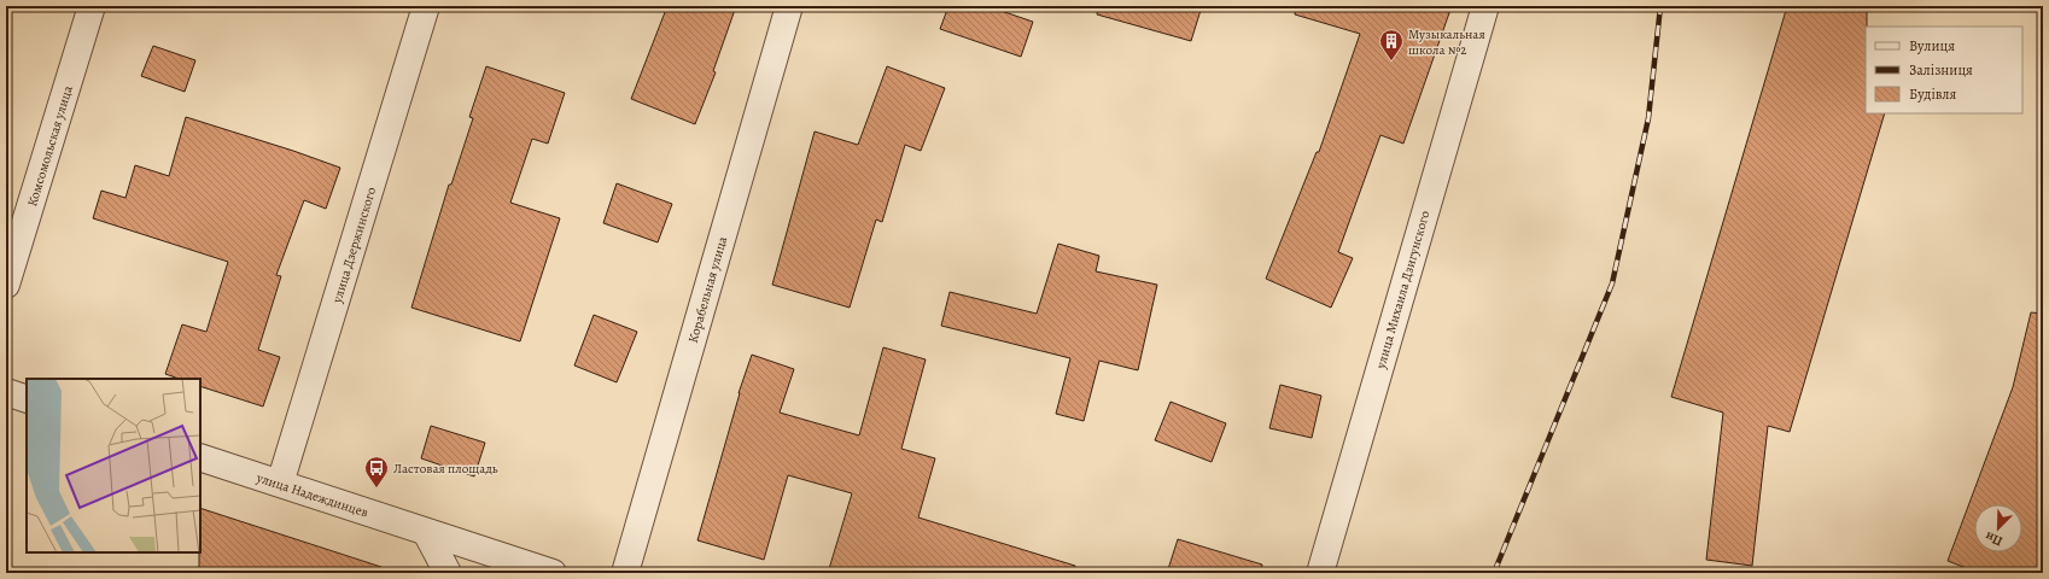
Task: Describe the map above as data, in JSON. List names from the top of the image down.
{
  "streets": {
    "street": [
      "Комсомольская улица",
      "улица Дзержинского",
      "Корабельная улица",
      "улица Михаила Дзигунского",
      "улица Надеждинцев"
    ]
  },
  "crossings": [
    ["улица Дзержинского", "улица Надеждинцев"]
  ],
  "places": {
    "building": ["Музыкальная школа №2"],
    "bus stop": ["Ластовая площадь"]
  },
  "legend": ["Вулиця", "Залізниця", "Будівля"],
  "north": "bottom left"
}
